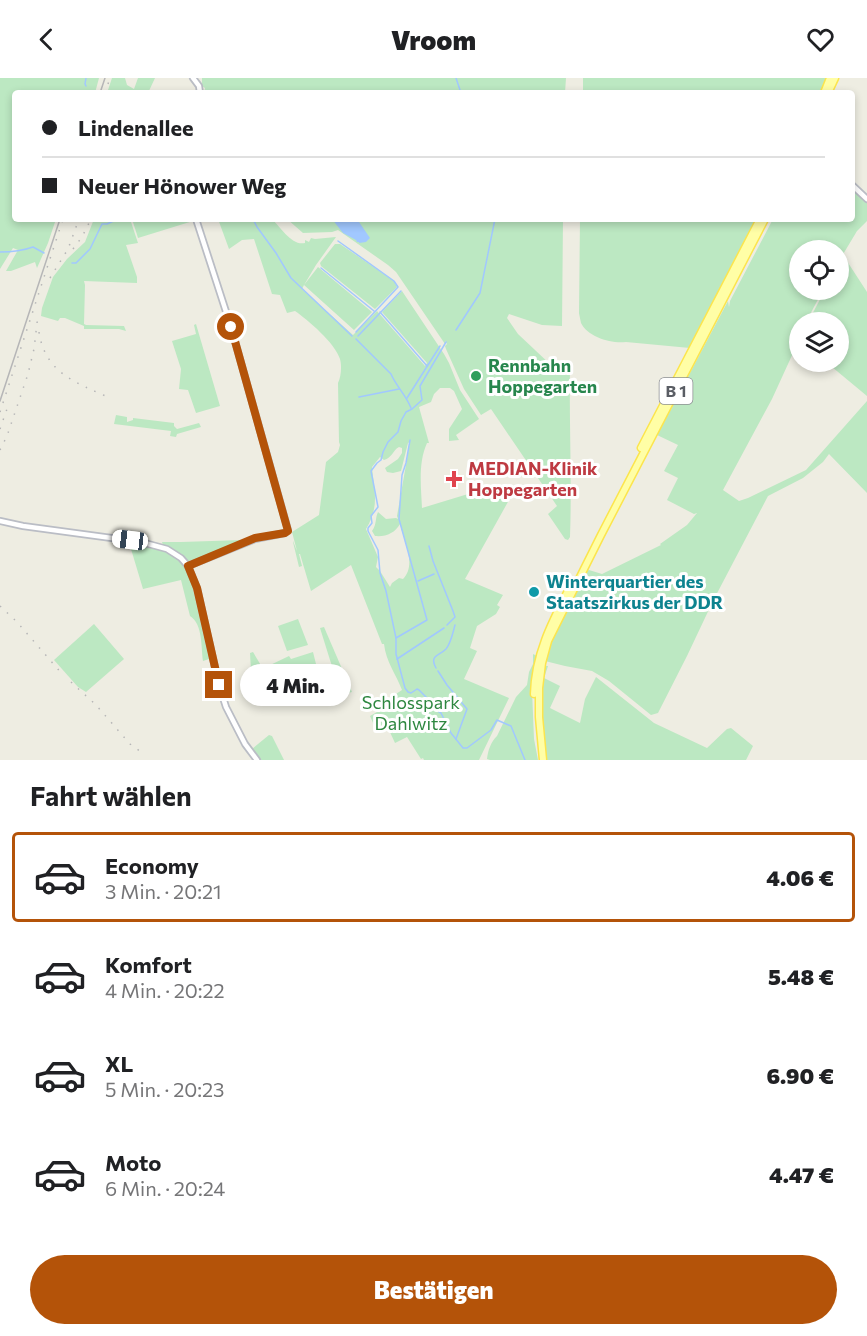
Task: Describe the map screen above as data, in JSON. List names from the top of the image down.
{
  "streets": {
    "main road": ["B 1"]
  },
  "parks": ["Schlosspark Dahlwitz"],
  "places": {
    "other": ["Rennbahn Hoppegarten", "Winterquartier des Staatszirkus der DDR"],
    "health": ["MEDIAN-Klinik Hoppegarten"]
  },
  "page": {
    "header": "Vroom",
    "banner": ["Lindenallee", "Neuer Hönower Weg"],
    "bubble": "4 Min.",
    "heading": "Fahrt wählen",
    "list": [
      {
        "name": "Economy",
        "note": "3 Min. · 20:21",
        "value": "4.06 €"
      },
      {
        "name": "Komfort",
        "note": "4 Min. · 20:22",
        "value": "5.48 €"
      },
      {
        "name": "XL",
        "note": "5 Min. · 20:23",
        "value": "6.90 €"
      },
      {
        "name": "Moto",
        "note": "6 Min. · 20:24",
        "value": "4.47 €"
      }
    ],
    "buttons": "Bestätigen"
  }
}
